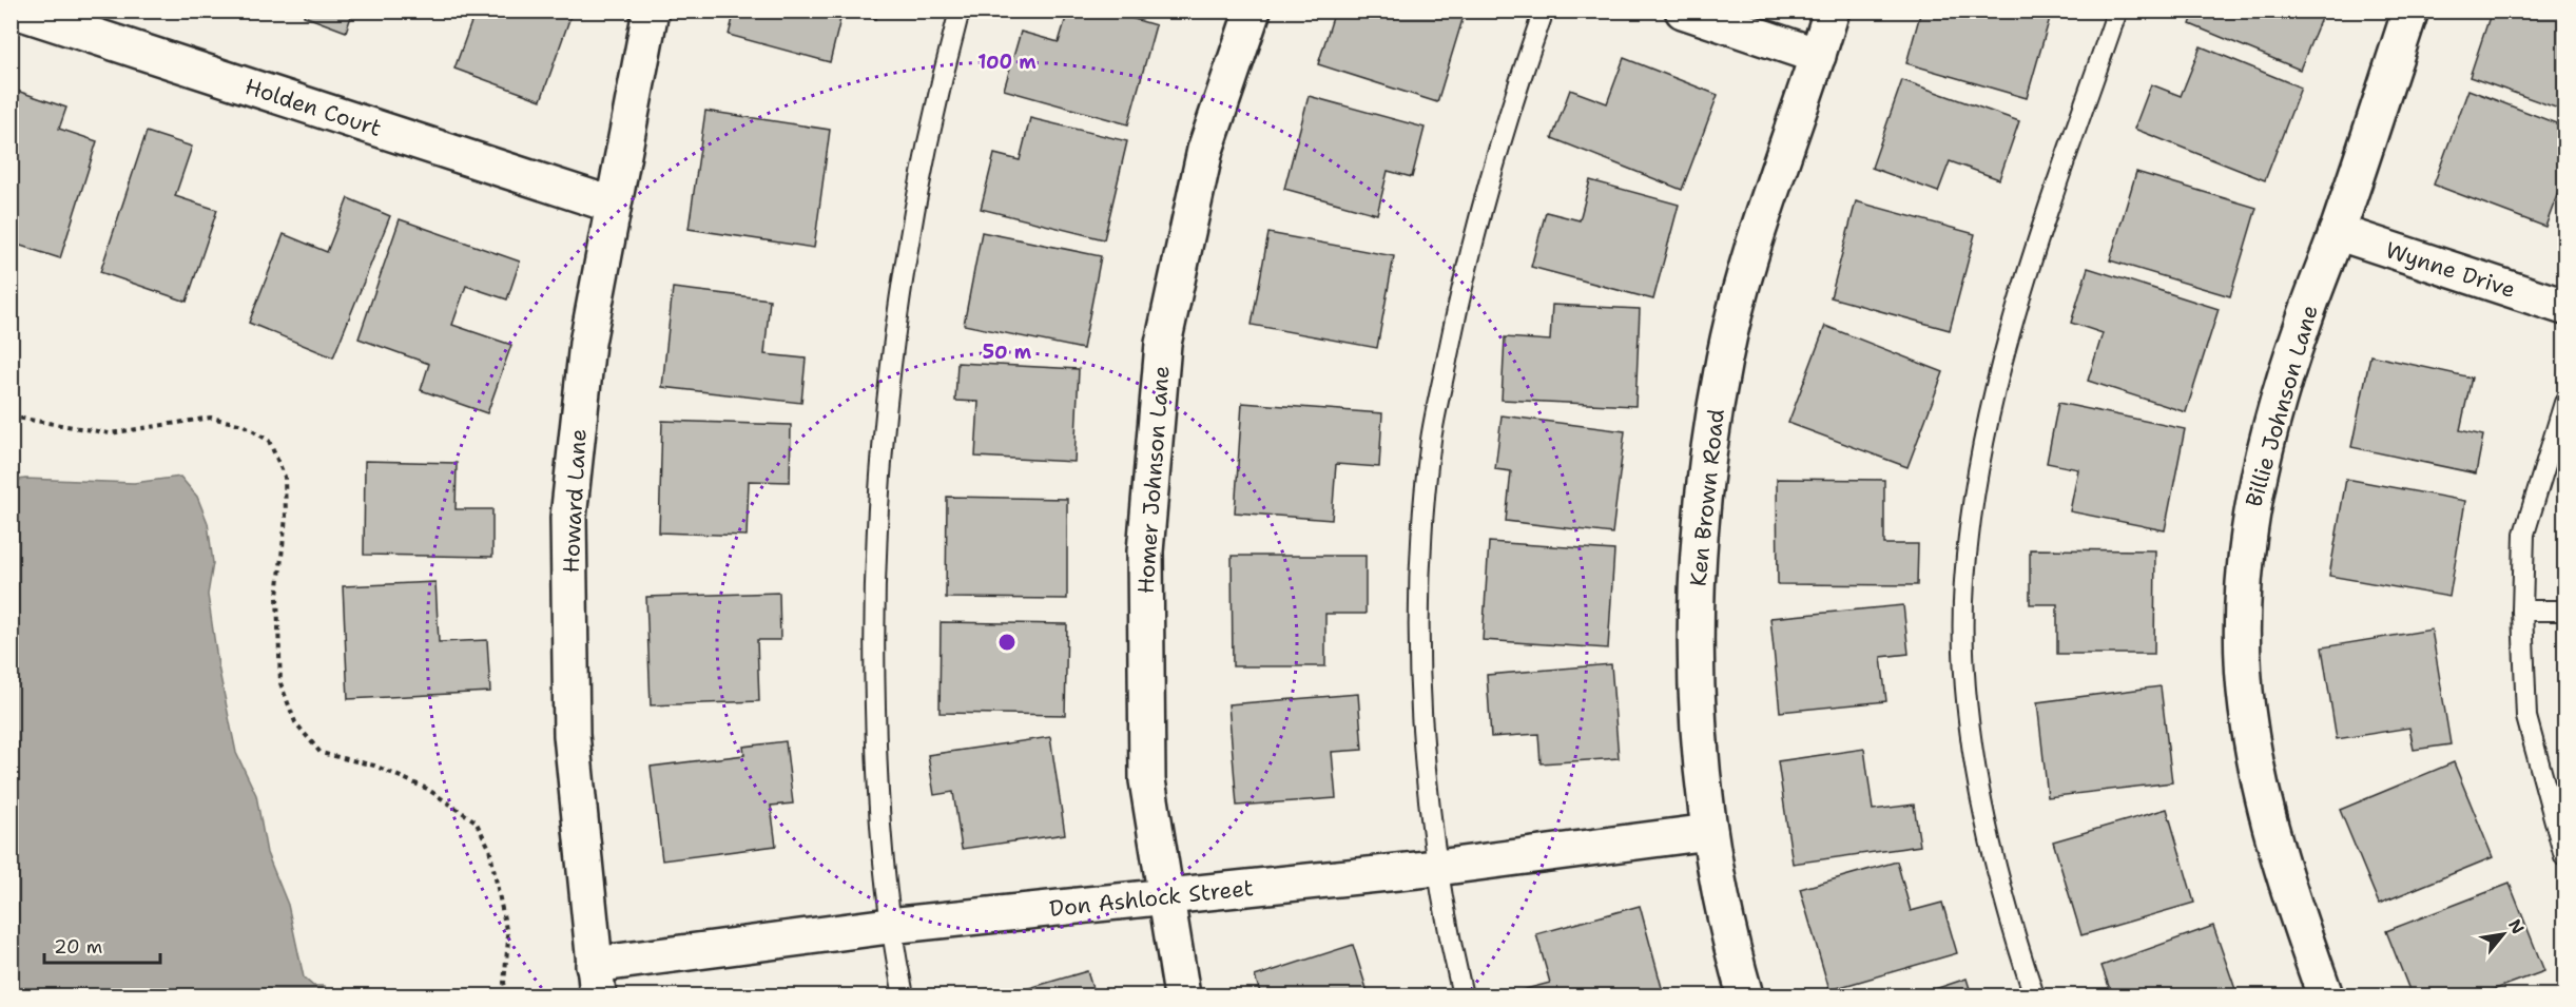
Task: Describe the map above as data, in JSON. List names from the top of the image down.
{
  "streets": {
    "street": [
      "Holden Court",
      "Wynne Drive",
      "Billie Johnson Lane",
      "Homer Johnson Lane",
      "Ken Brown Road",
      "Howard Lane",
      "Don Ashlock Street"
    ]
  },
  "crossings": [
    ["Holden Court", "Howard Lane"],
    ["Wynne Drive", "Billie Johnson Lane"],
    ["Homer Johnson Lane", "Don Ashlock Street"],
    ["Ken Brown Road", "Don Ashlock Street"],
    ["Howard Lane", "Don Ashlock Street"]
  ],
  "scale_bar": "20 m",
  "north": "top right",
  "rings": ["100 m", "50 m"]
}
